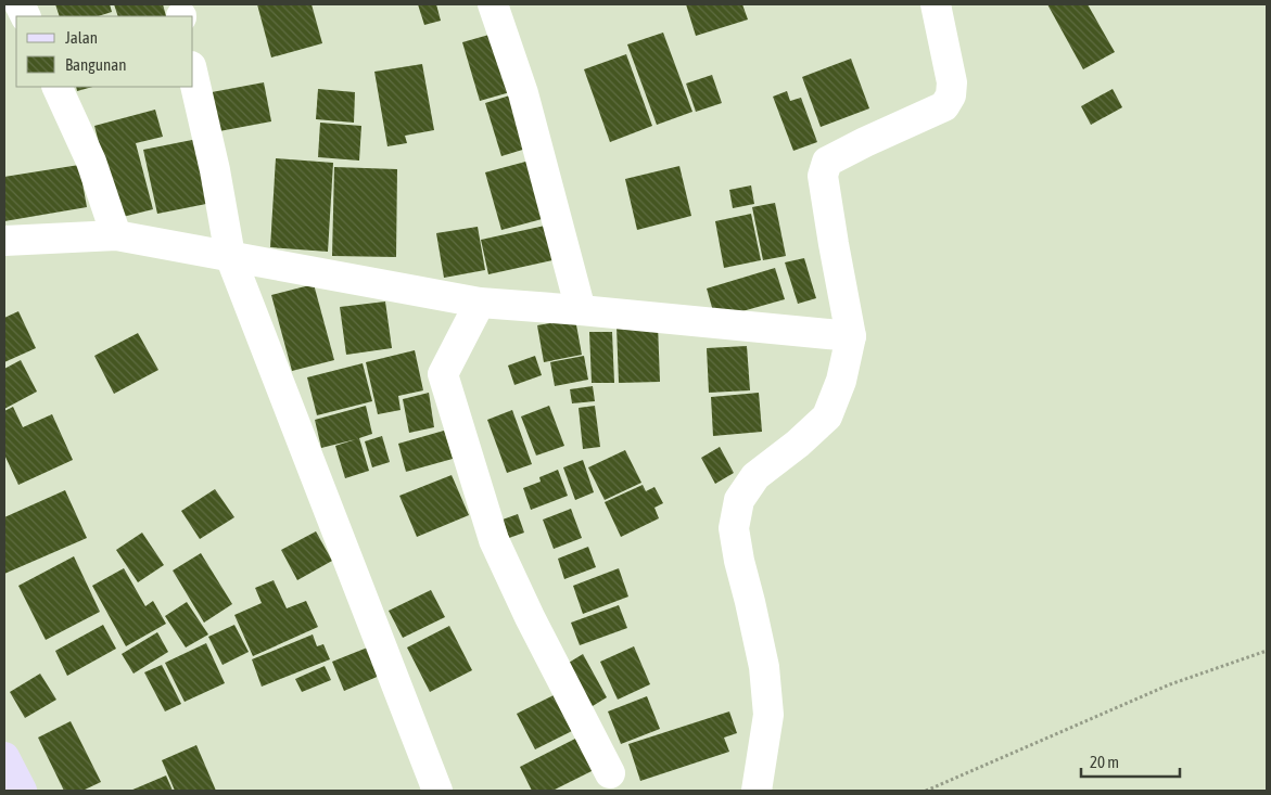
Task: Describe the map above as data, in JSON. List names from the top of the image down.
{
  "legend": ["Jalan", "Bangunan"],
  "scale_bar": "20 m"
}
